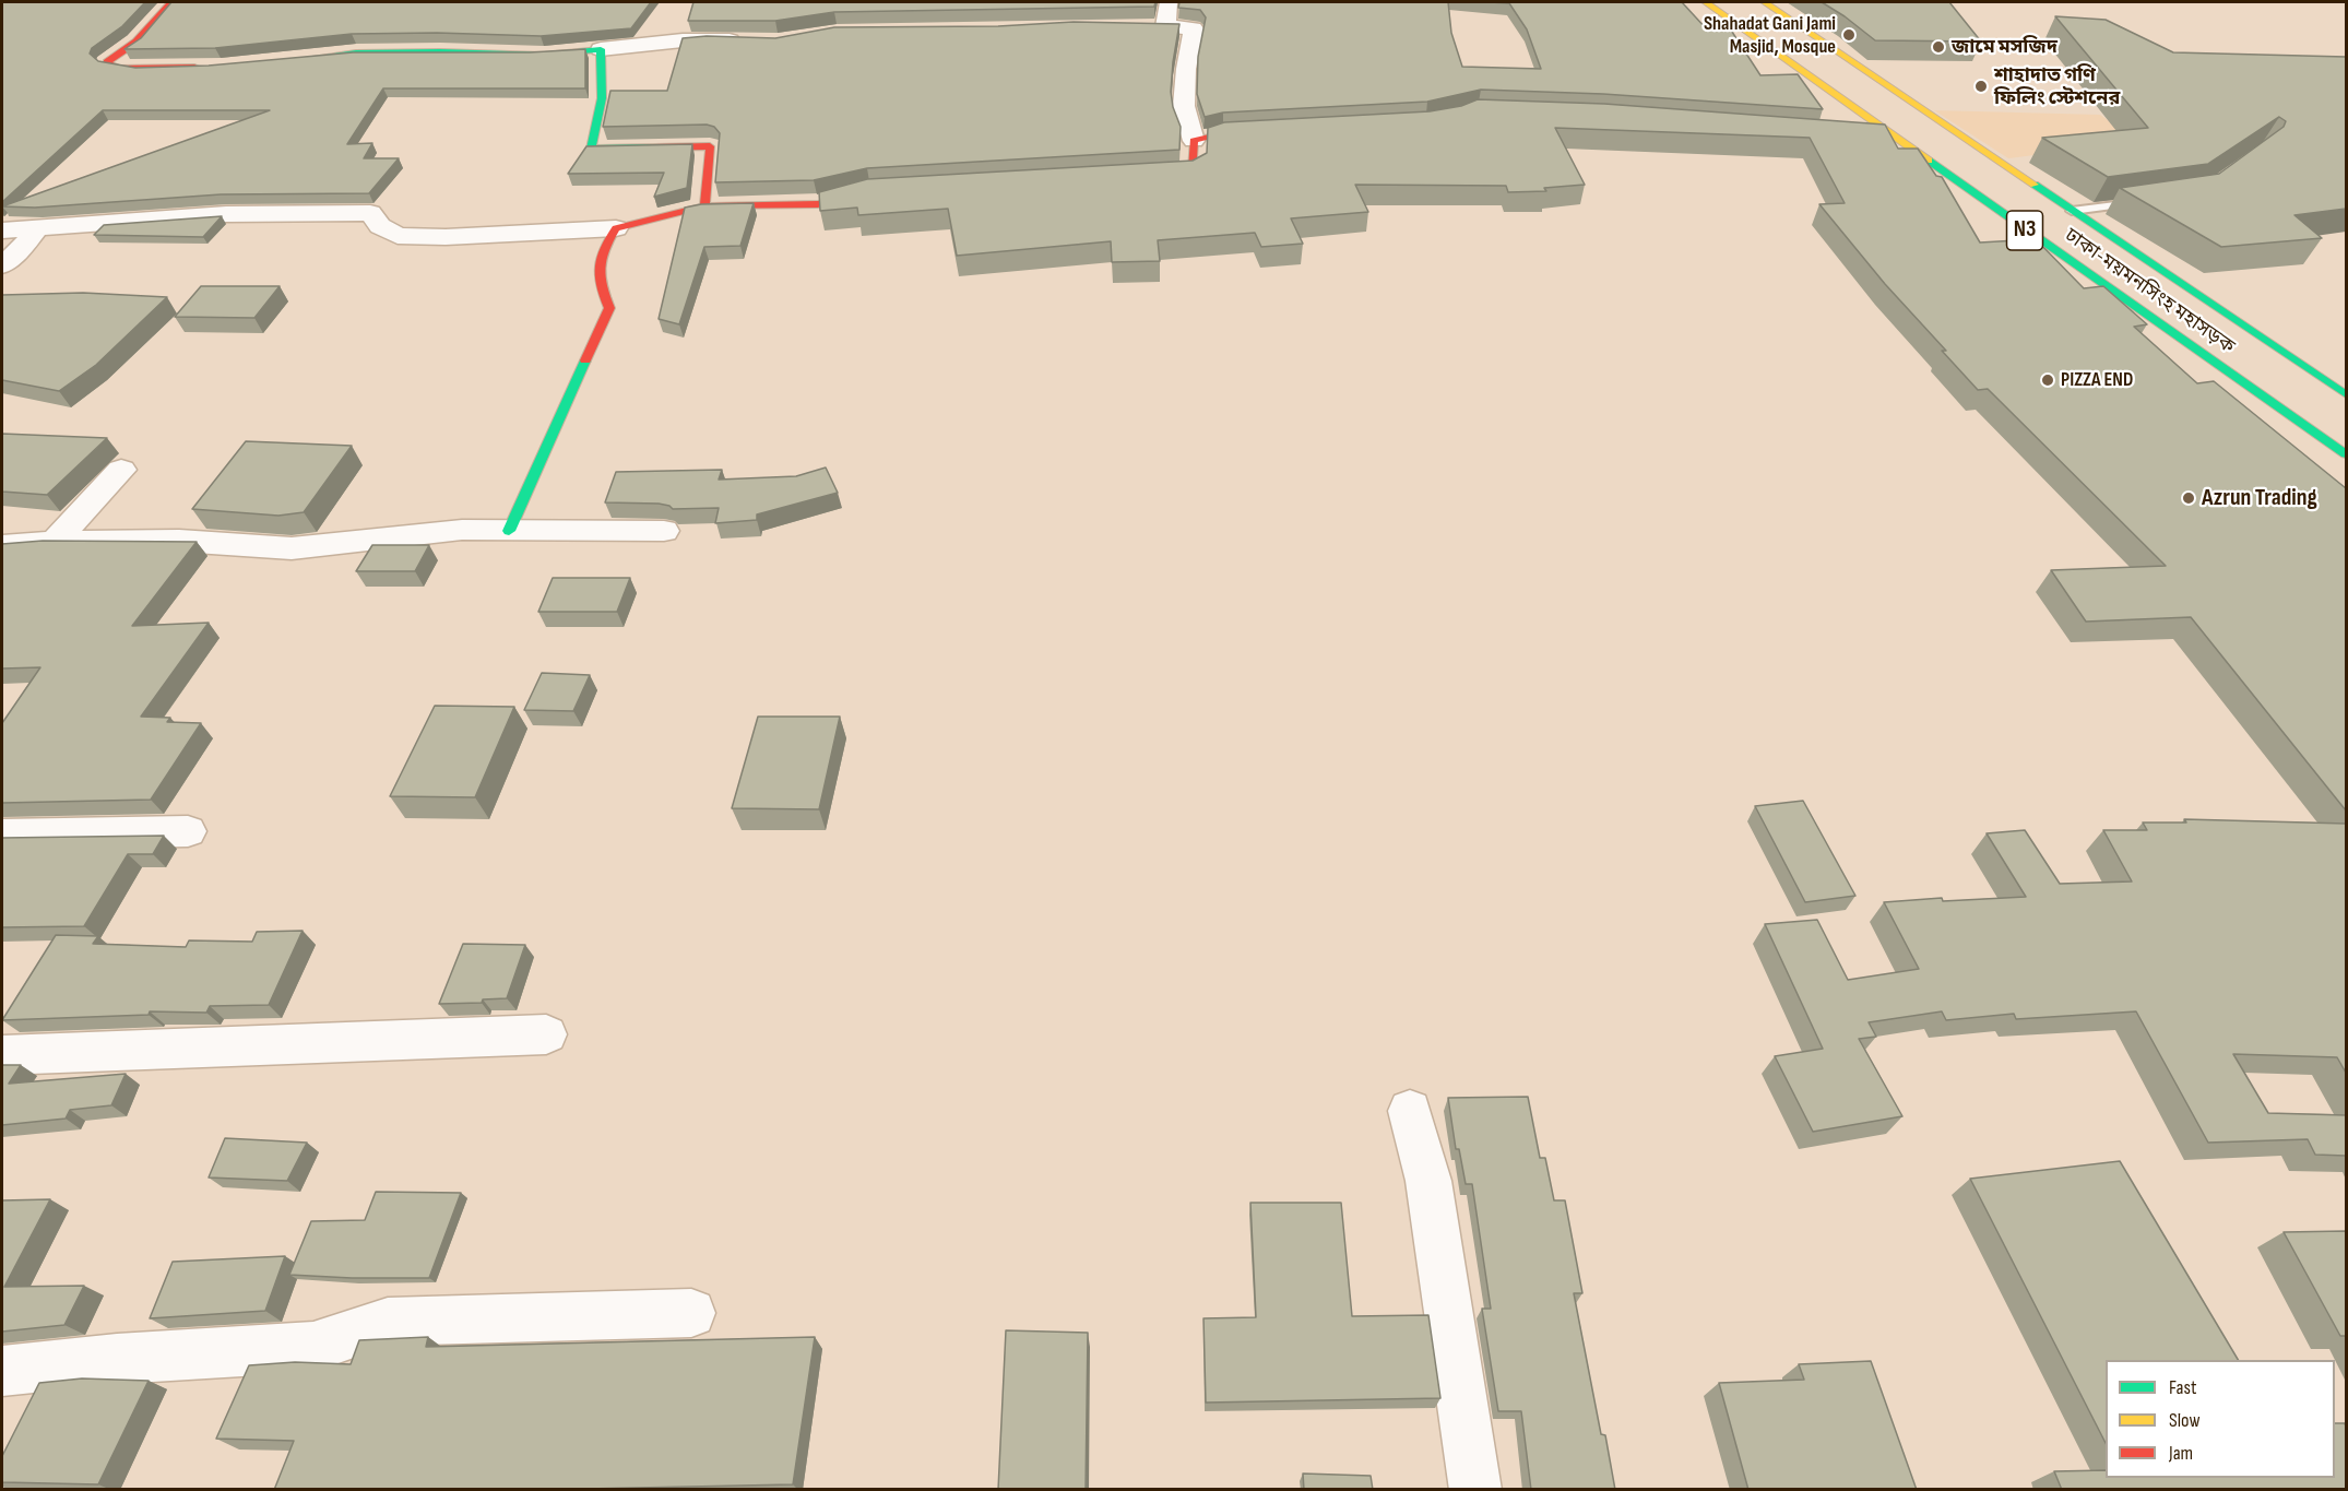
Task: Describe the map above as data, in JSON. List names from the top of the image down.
{
  "streets": {
    "main road": ["N3", "ঢাকা-ময়মনসিংহ মহাসড়ক"]
  },
  "places": [
    "Shahadat Gani Jami Masjid, Mosque",
    "জামে মসজিদ",
    "শাহাদাত গণি ফিলিং স্টেশনের",
    "PIZZA END",
    "Azrun Trading"
  ],
  "legend": ["Fast", "Slow", "Jam"]
}
